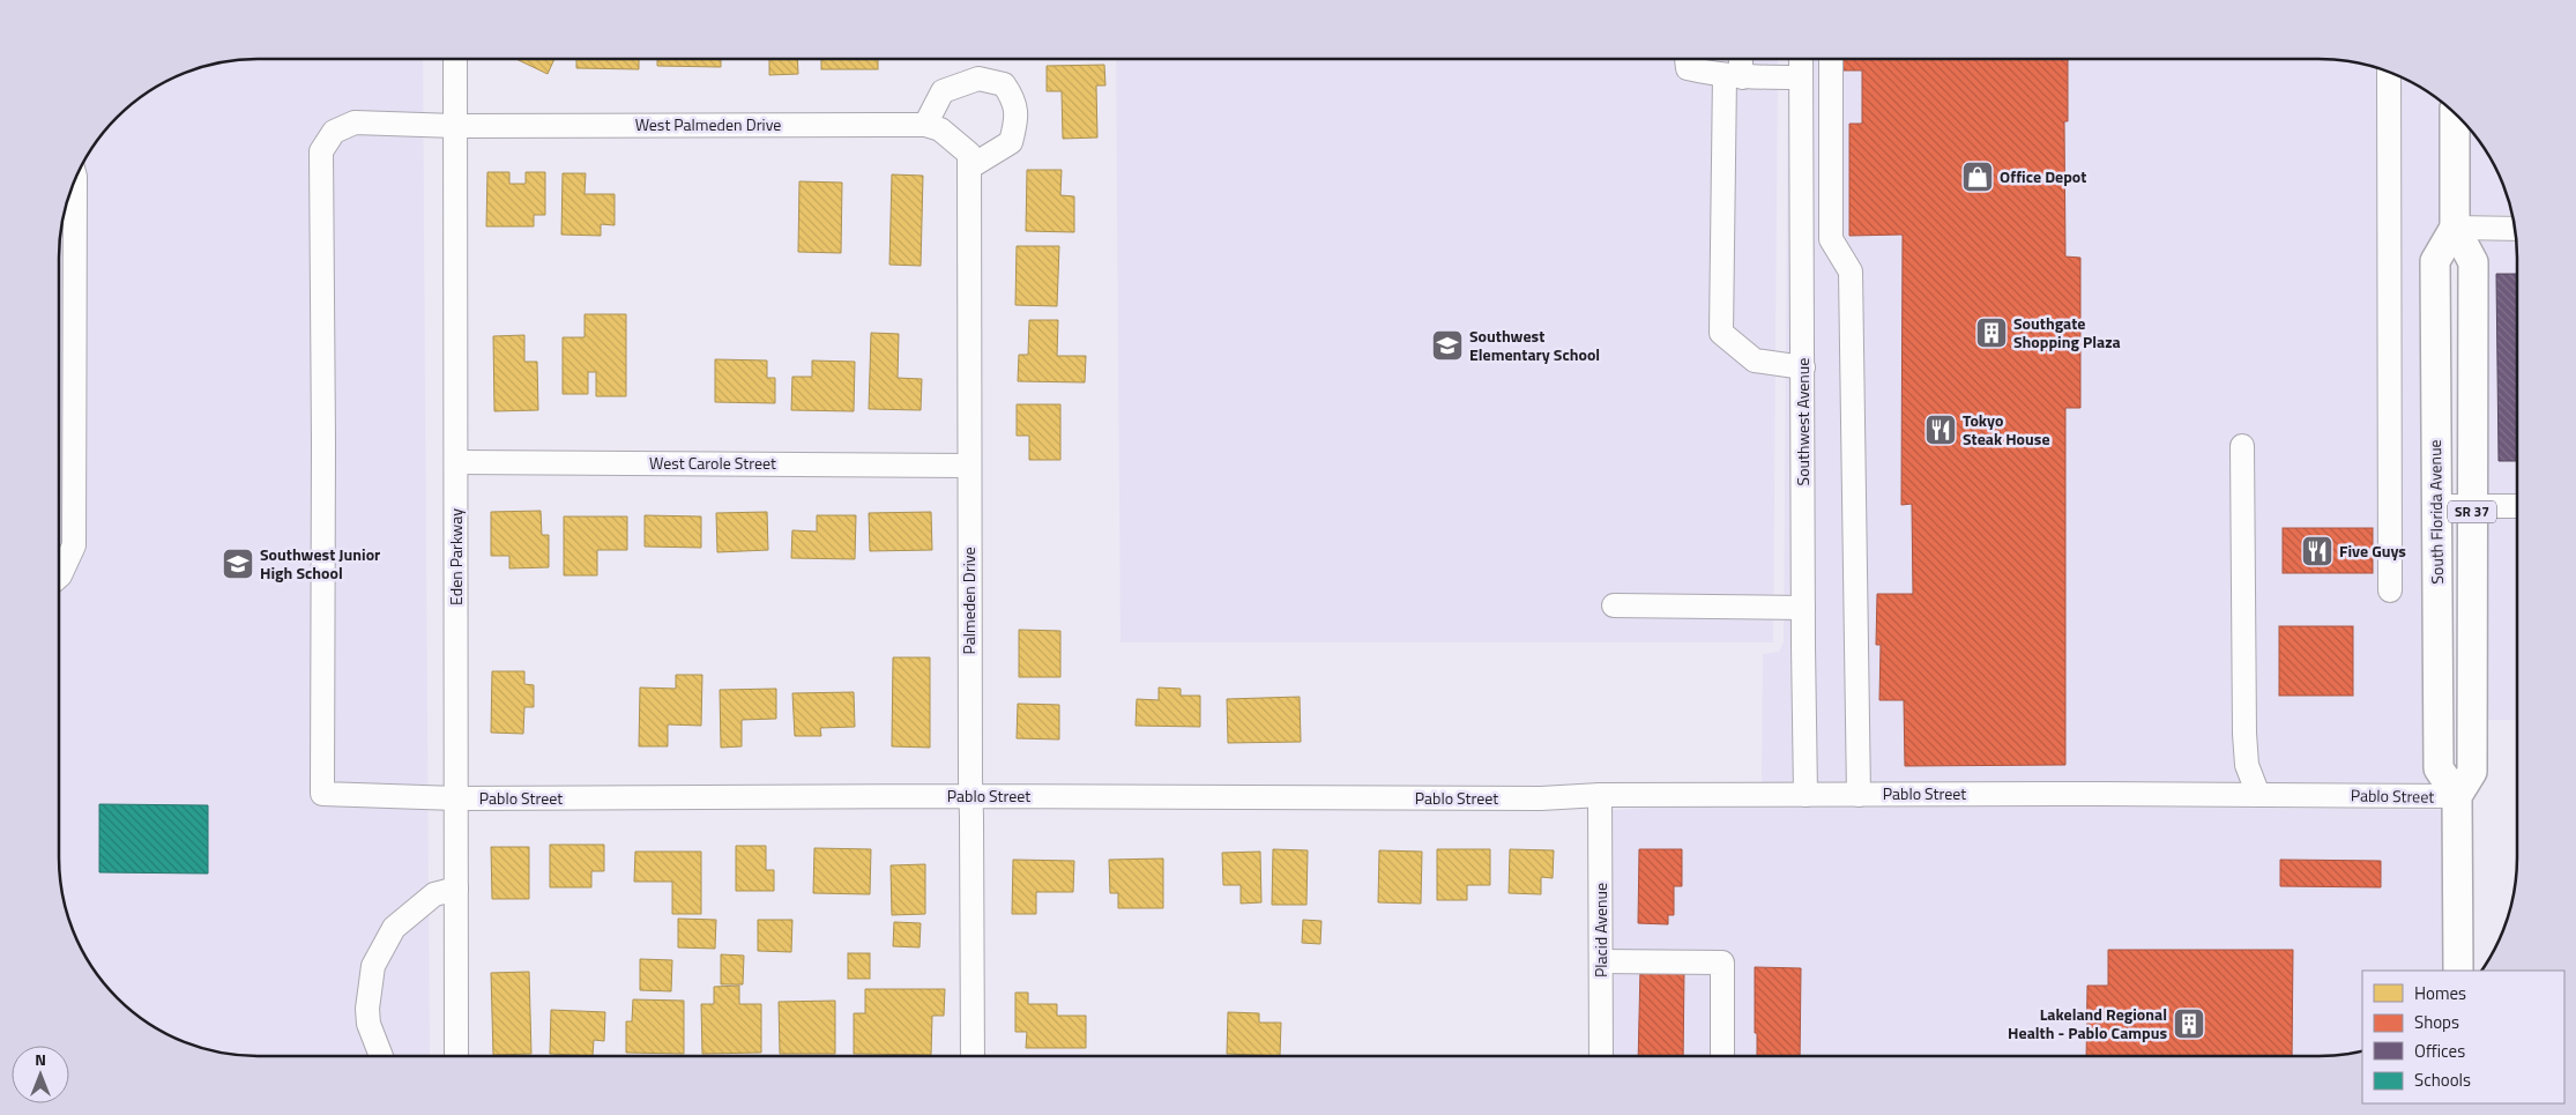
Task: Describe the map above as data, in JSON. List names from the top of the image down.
{
  "streets": {
    "main road": ["South Florida Avenue", "SR 37"],
    "street": [
      "West Palmeden Drive",
      "Southwest Avenue",
      "West Carole Street",
      "Eden Parkway",
      "Palmeden Drive",
      "Pablo Street",
      "Placid Avenue"
    ]
  },
  "crossings": [
    ["West Palmeden Drive", "Eden Parkway"],
    ["West Palmeden Drive", "Palmeden Drive"],
    ["West Palmeden Drive", "Pablo Street"],
    ["Southwest Avenue", "Pablo Street"],
    ["West Carole Street", "Eden Parkway"],
    ["West Carole Street", "Palmeden Drive"],
    ["South Florida Avenue", "SR 37"],
    ["South Florida Avenue", "Pablo Street"],
    ["SR 37", "Pablo Street"],
    ["Eden Parkway", "Pablo Street"],
    ["Palmeden Drive", "Pablo Street"],
    ["Pablo Street", "Placid Avenue"]
  ],
  "places": {
    "shop": ["Office Depot"],
    "building": ["Southgate Shopping Plaza", "Lakeland Regional Health - Pablo Campus"],
    "school or university": ["Southwest Elementary School", "Southwest Junior High School"],
    "restaurant": ["Tokyo Steak House", "Five Guys"]
  },
  "legend": [
    "Homes",
    "Shops",
    "Offices",
    "Schools"
  ],
  "north": "top"
}
